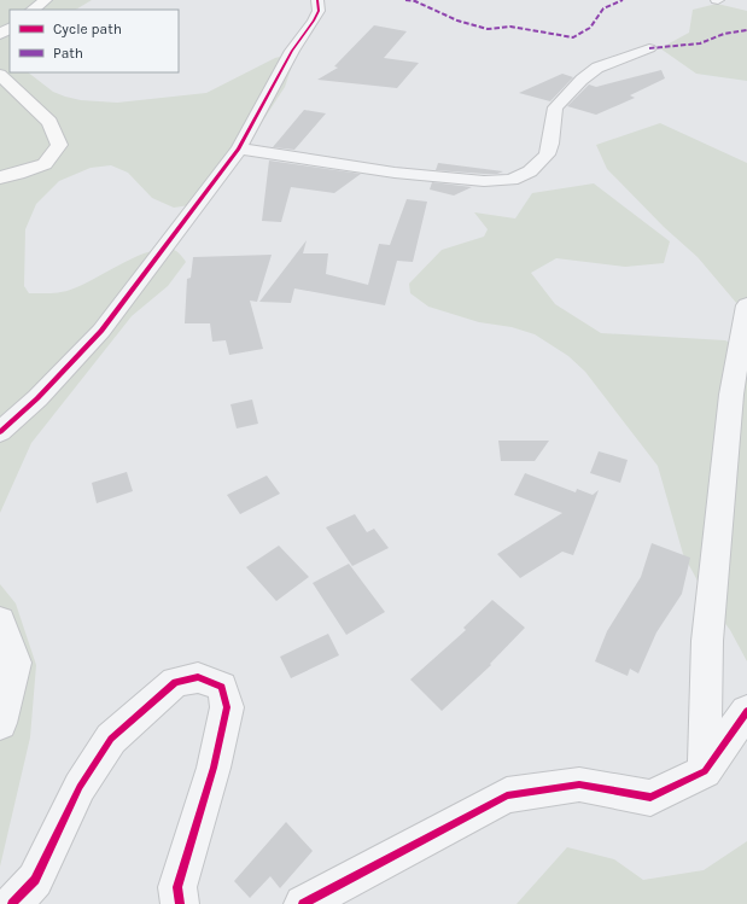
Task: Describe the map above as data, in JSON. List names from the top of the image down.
{
  "legend": ["Cycle path", "Path"]
}
